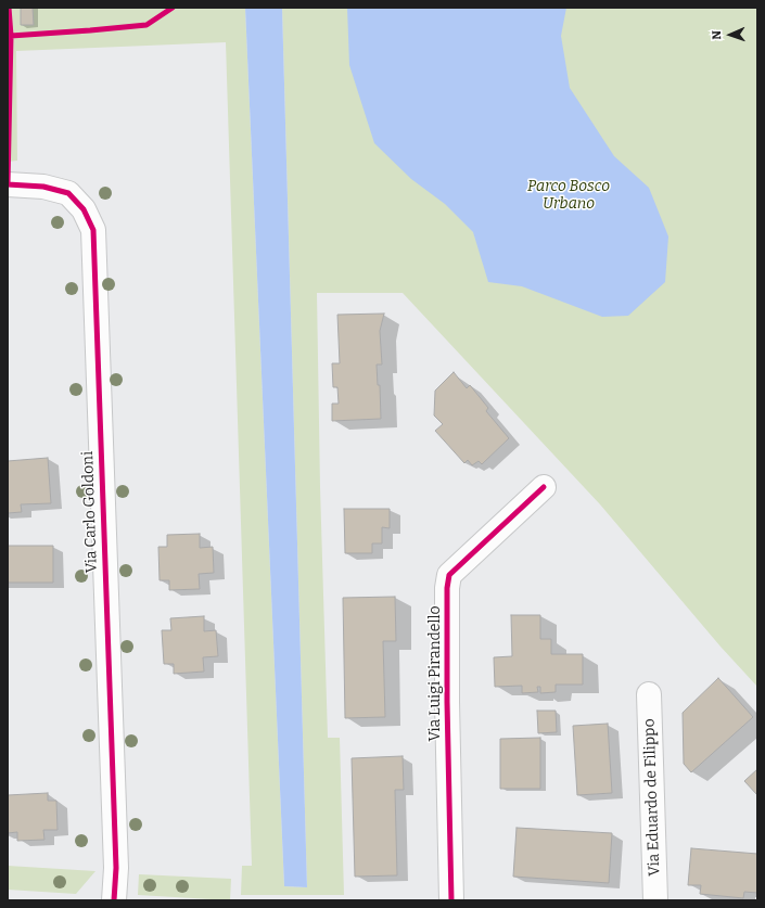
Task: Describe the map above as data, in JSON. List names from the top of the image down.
{
  "streets": {
    "street": ["Via Carlo Goldoni", "Via Luigi Pirandello", "Via Eduardo de Filippo"]
  },
  "parks": ["Parco Bosco Urbano"],
  "north": "left"
}
